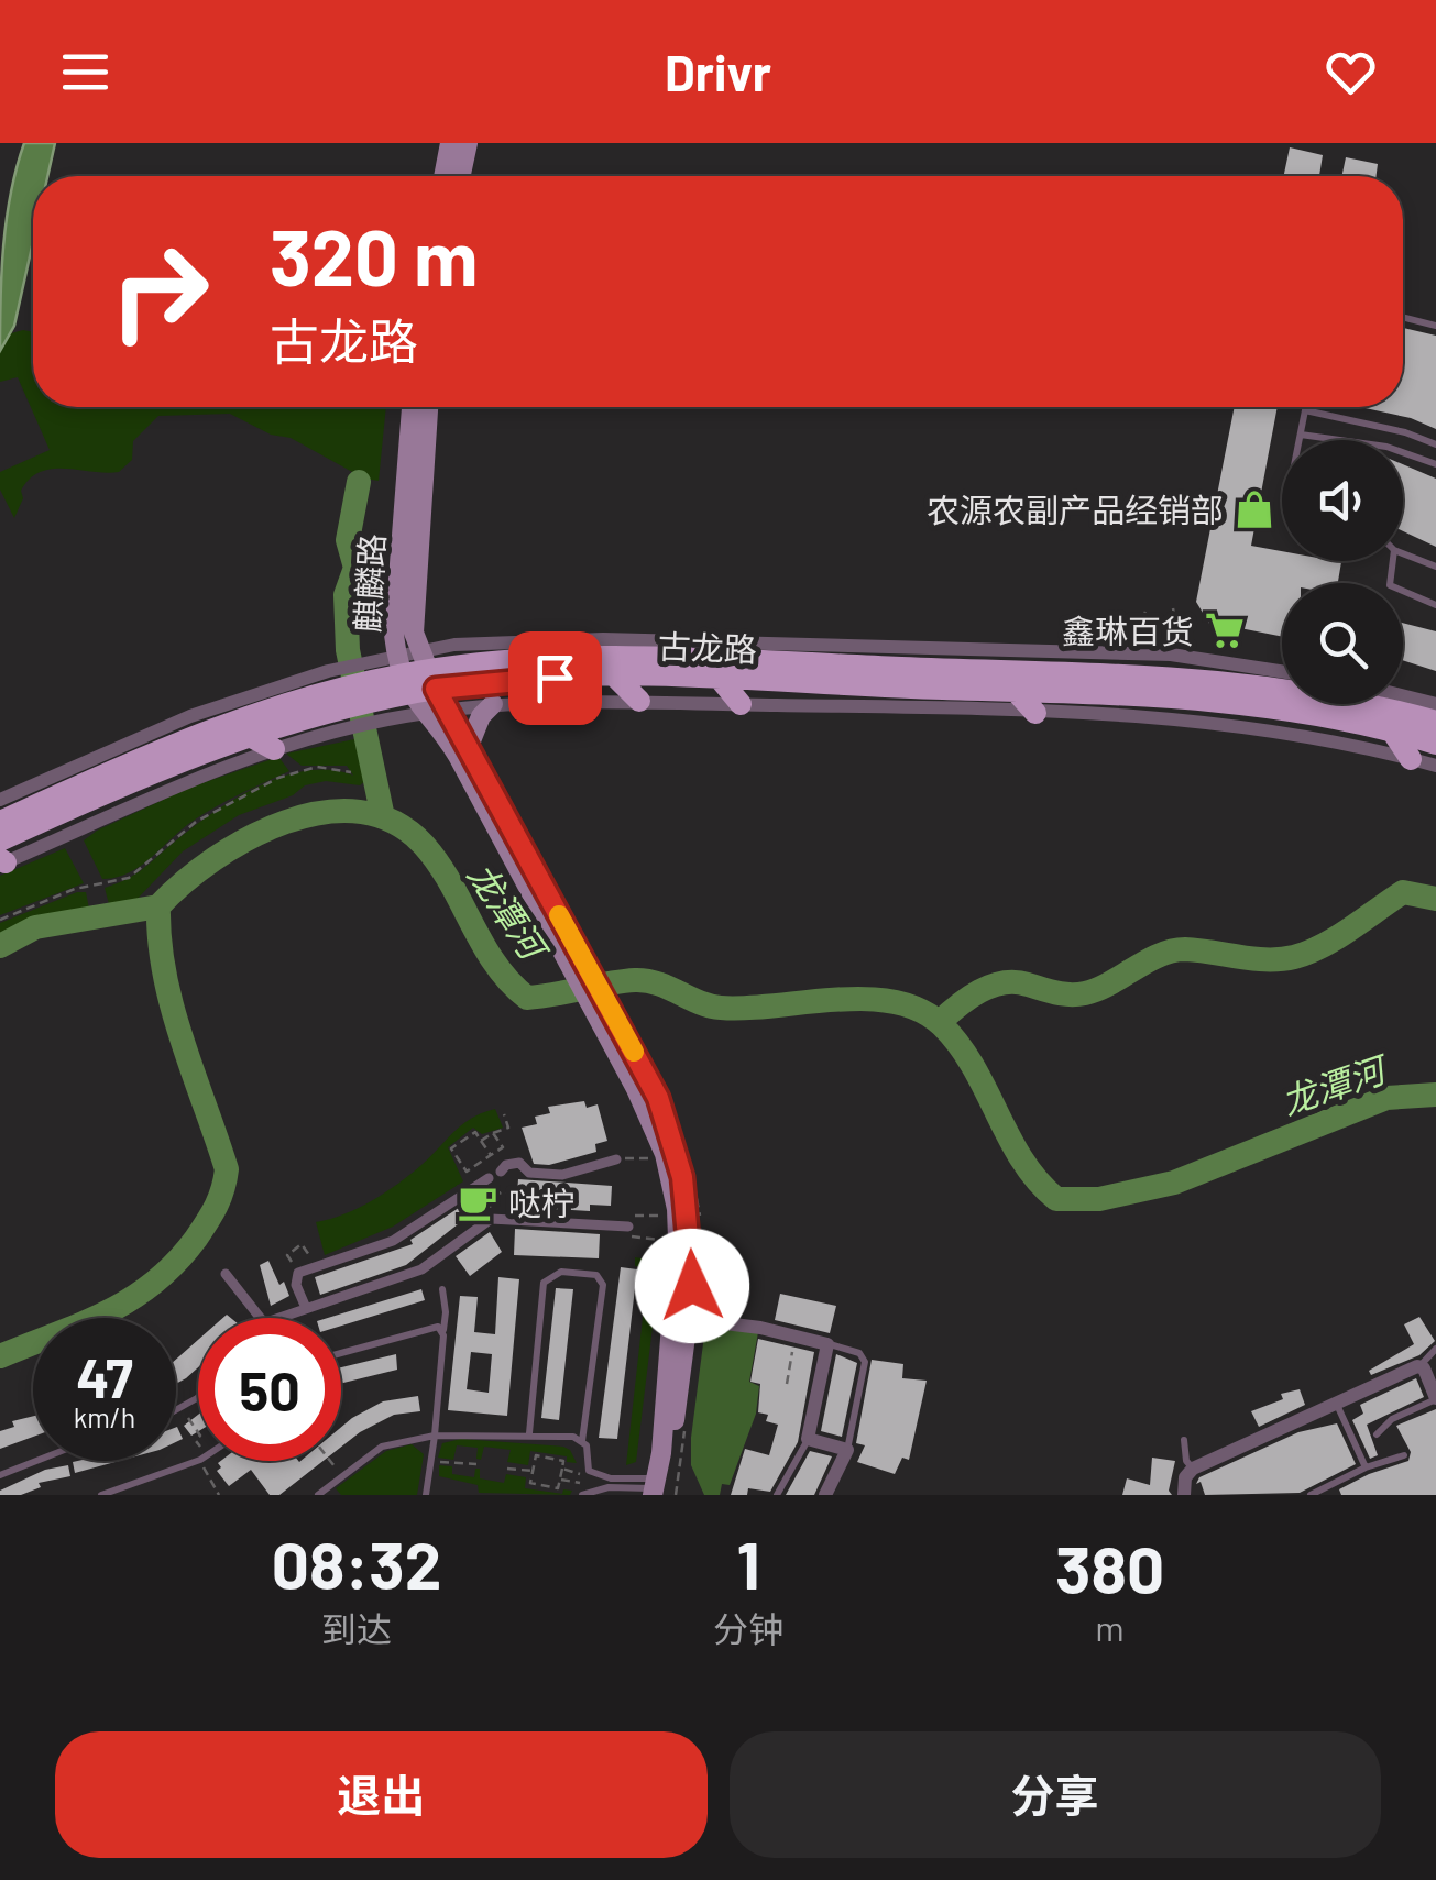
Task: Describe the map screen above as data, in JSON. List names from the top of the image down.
{
  "streets": {
    "main road": ["麒麟路", "古龙路"]
  },
  "crossings": [
    ["麒麟路", "古龙路"]
  ],
  "water": ["龙潭河"],
  "places": {
    "shop": ["农源农副产品经销部"],
    "supermarket": ["鑫琳百货"],
    "cafe": ["哒柠"]
  },
  "page": {
    "header": "Drivr",
    "turn": ["320 m", "古龙路"],
    "speed": "47 km/h",
    "limit": "50",
    "eta": [
      "08:32",
      "到达",
      "1",
      "分钟",
      "380",
      "m"
    ],
    "buttons": ["退出", "分享"]
  }
}
